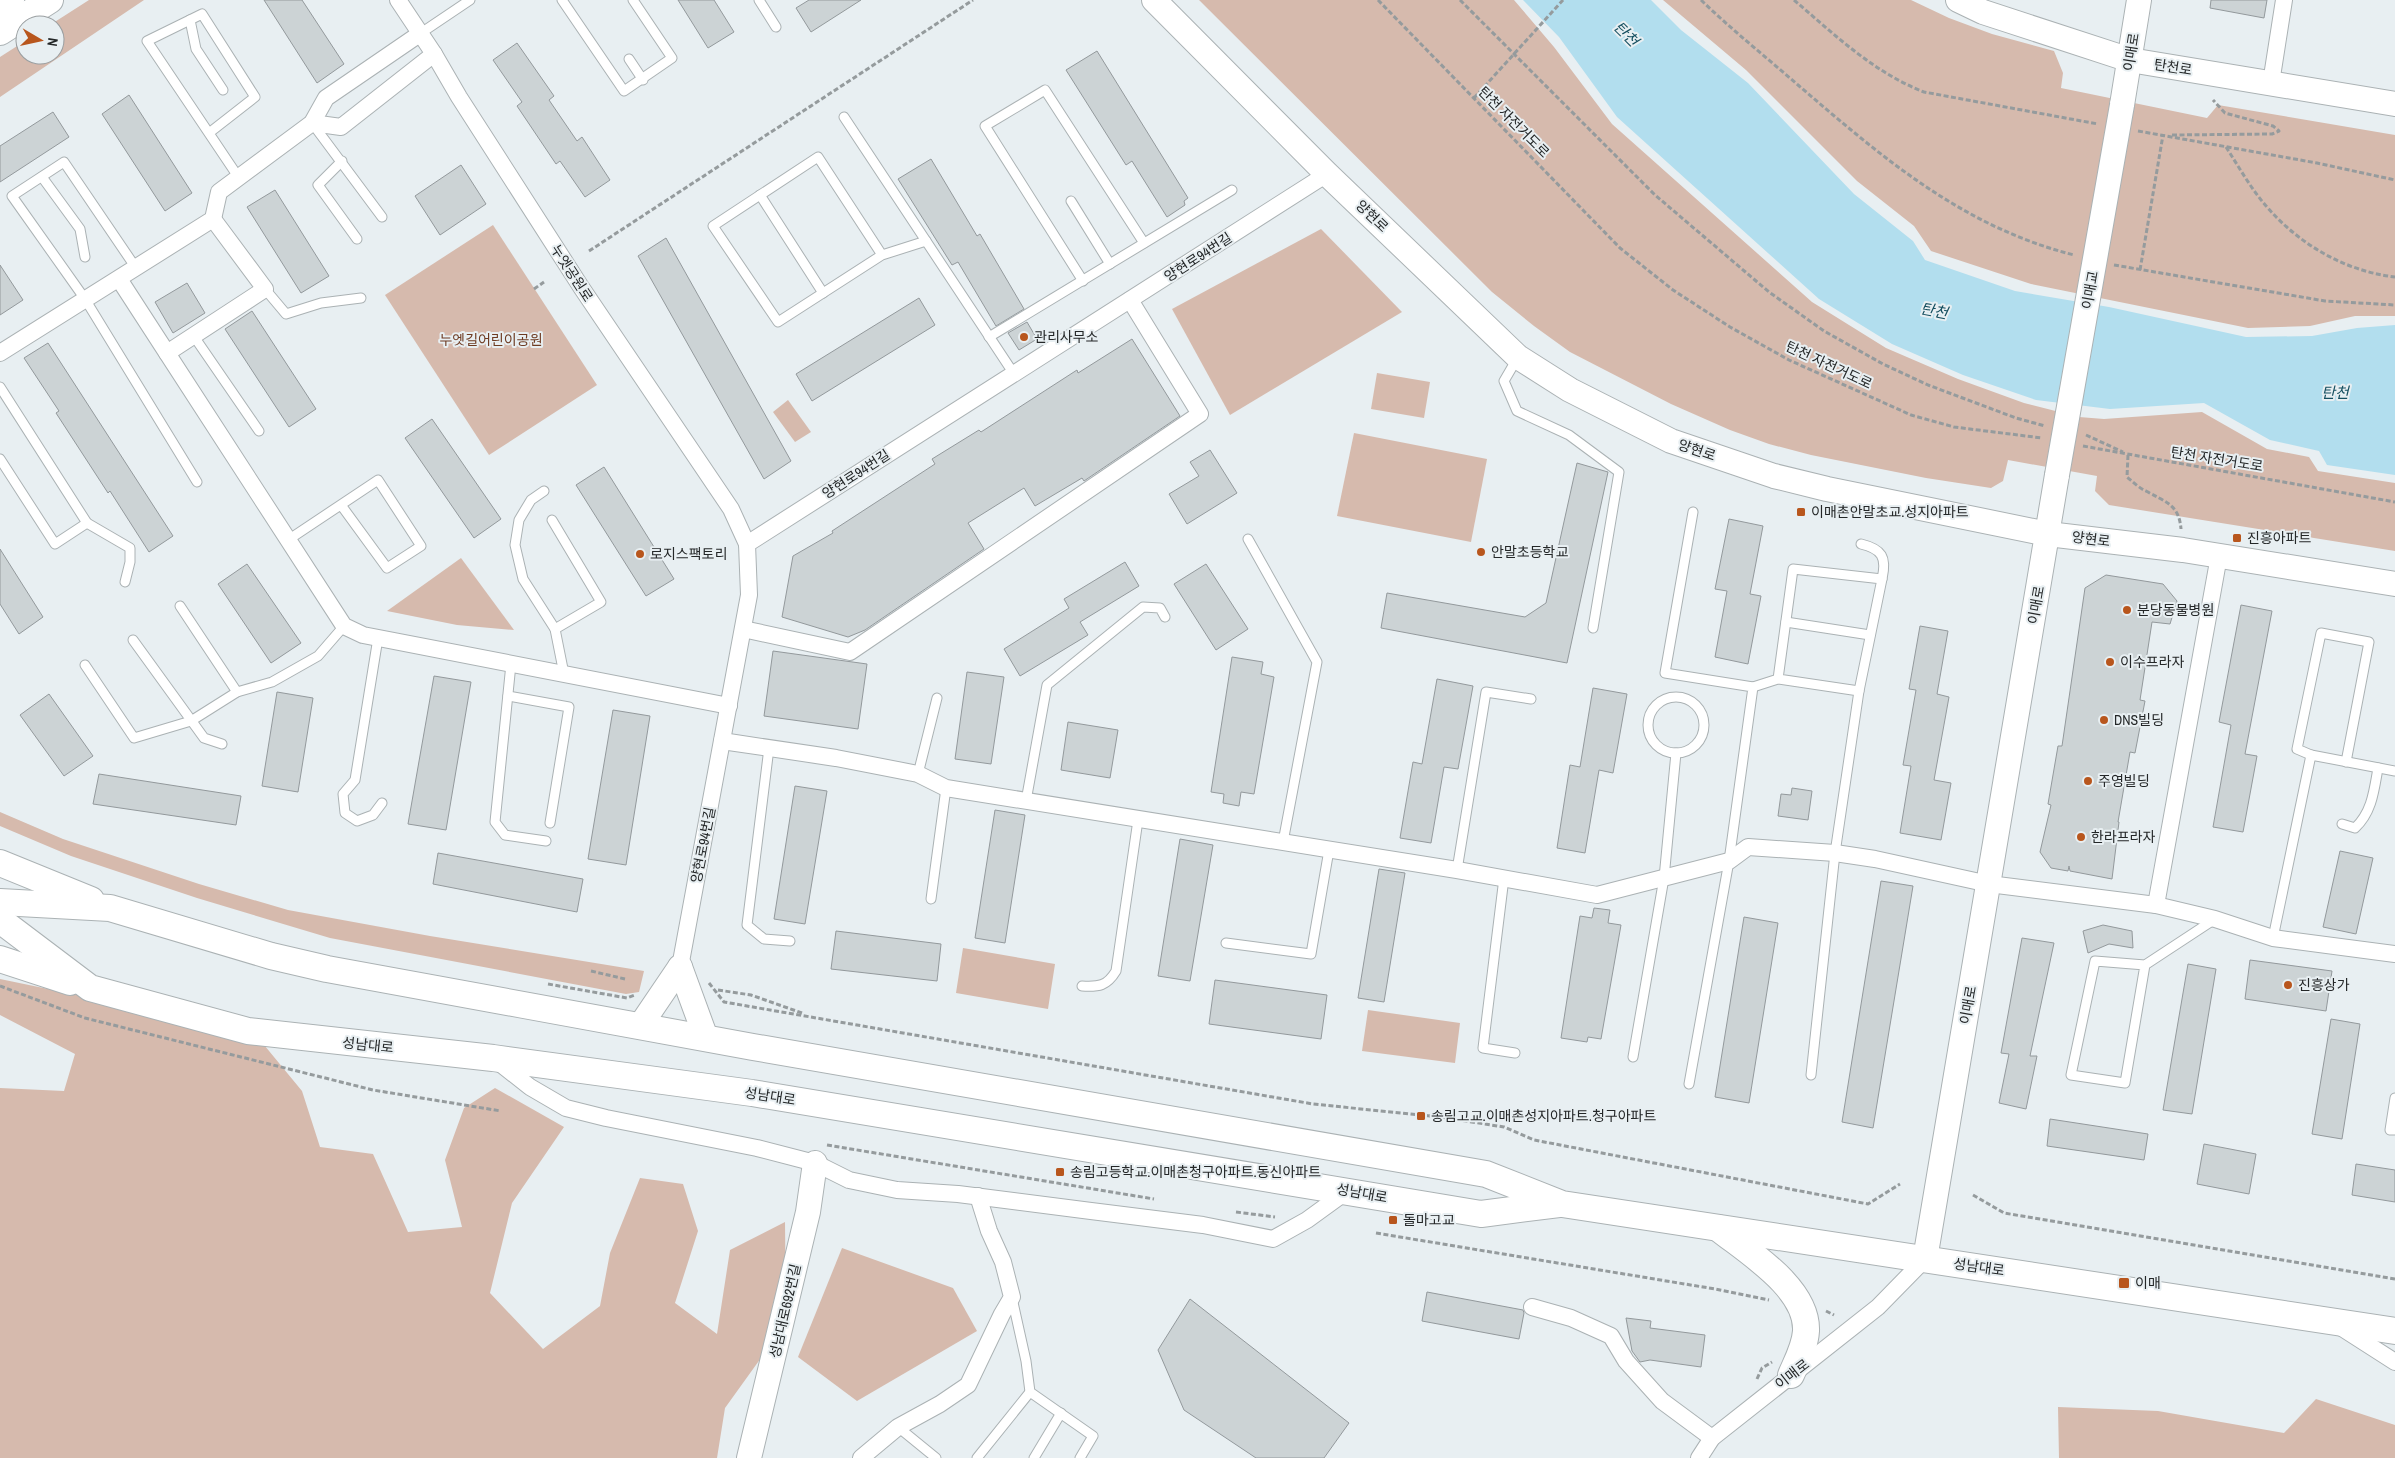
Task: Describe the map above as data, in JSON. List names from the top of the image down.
{
  "streets": {
    "main road": [
      "이매로",
      "탄천로",
      "양현로",
      "이매교",
      "성남대로",
      "성남대로692번길"
    ],
    "street": ["양현로94번길", "누엣공원로"],
    "path": ["탄천 자전거도로"]
  },
  "crossings": [
    ["이매로", "탄천로"],
    ["이매로", "양현로"],
    ["이매로", "이매교"],
    ["이매로", "성남대로"],
    ["양현로", "양현로94번길"],
    ["양현로94번길", "누엣공원로"]
  ],
  "water": ["탄천"],
  "parks": ["누엣길어린이공원"],
  "places": {
    "other": [
      "관리사무소",
      "안말초등학교",
      "로지스팩토리",
      "분당동물병원",
      "이수프라자",
      "DNS빌딩",
      "주영빌딩",
      "한라프라자",
      "진흥상가"
    ],
    "transit": [
      "이매촌안말초교.성지아파트",
      "진흥아파트",
      "송림고교.이매촌성지아파트.청구아파트",
      "송림고등학교.이매촌청구아파트.동신아파트",
      "돌마고교",
      "이매"
    ]
  },
  "north": "right"
}
